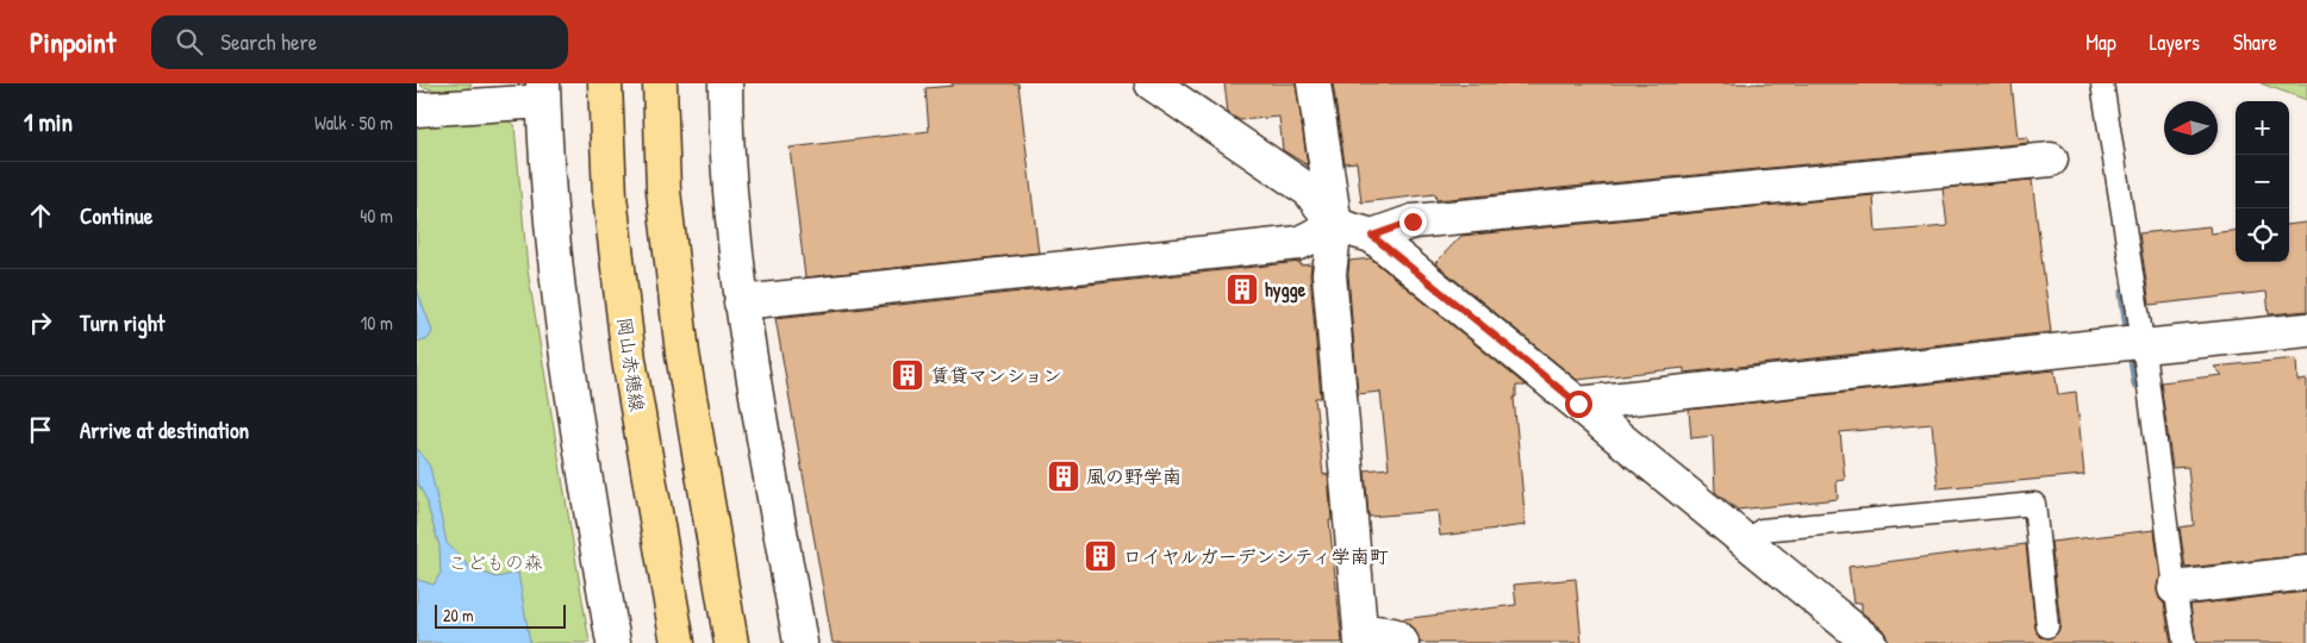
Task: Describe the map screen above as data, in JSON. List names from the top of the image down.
{
  "streets": {
    "main road": ["岡山赤穂線"]
  },
  "parks": ["こどもの森"],
  "places": {
    "building": [
      "hygge",
      "賃貸マンション",
      "風の野学南",
      "ロイヤルガーデンシティ学南町"
    ]
  },
  "scale_bar": "20 m",
  "north": "left",
  "page": {
    "header": "Pinpoint",
    "search": "Search here",
    "nav": ["Map", "Layers", "Share"],
    "heading": ["1 min", "Walk · 50 m"],
    "map_buttons": ["+", "−"],
    "list": [
      ["Continue", "40 m"],
      ["Turn right", "10 m"],
      "Arrive at destination"
    ],
    "scale": "20 m"
  }
}
